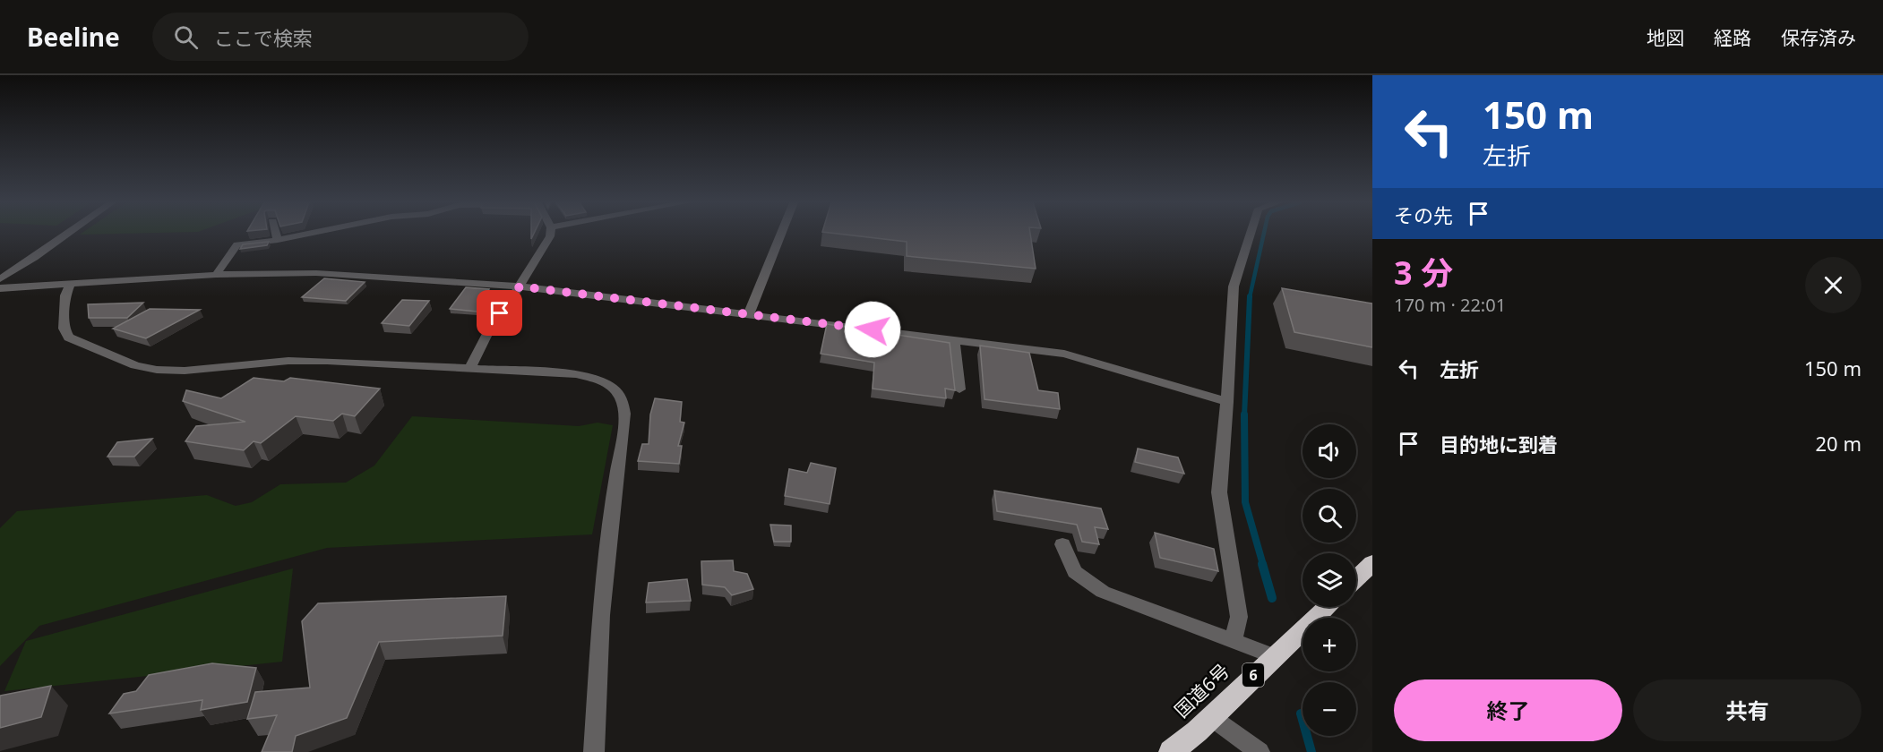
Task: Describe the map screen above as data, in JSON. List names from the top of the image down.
{
  "streets": {
    "highway": ["6", "国道6号"]
  },
  "page": {
    "header": "Beeline",
    "search": "ここで検索",
    "nav": ["地図", "経路", "保存済み"],
    "turn": ["150 m", "左折"],
    "then": "その先",
    "heading": ["3 分", "170 m · 22:01"],
    "list": [
      {
        "name": "左折",
        "value": "150 m"
      },
      {
        "name": "目的地に到着",
        "value": "20 m"
      }
    ],
    "map_buttons": ["+", "−"],
    "buttons": ["終了", "共有"]
  }
}
